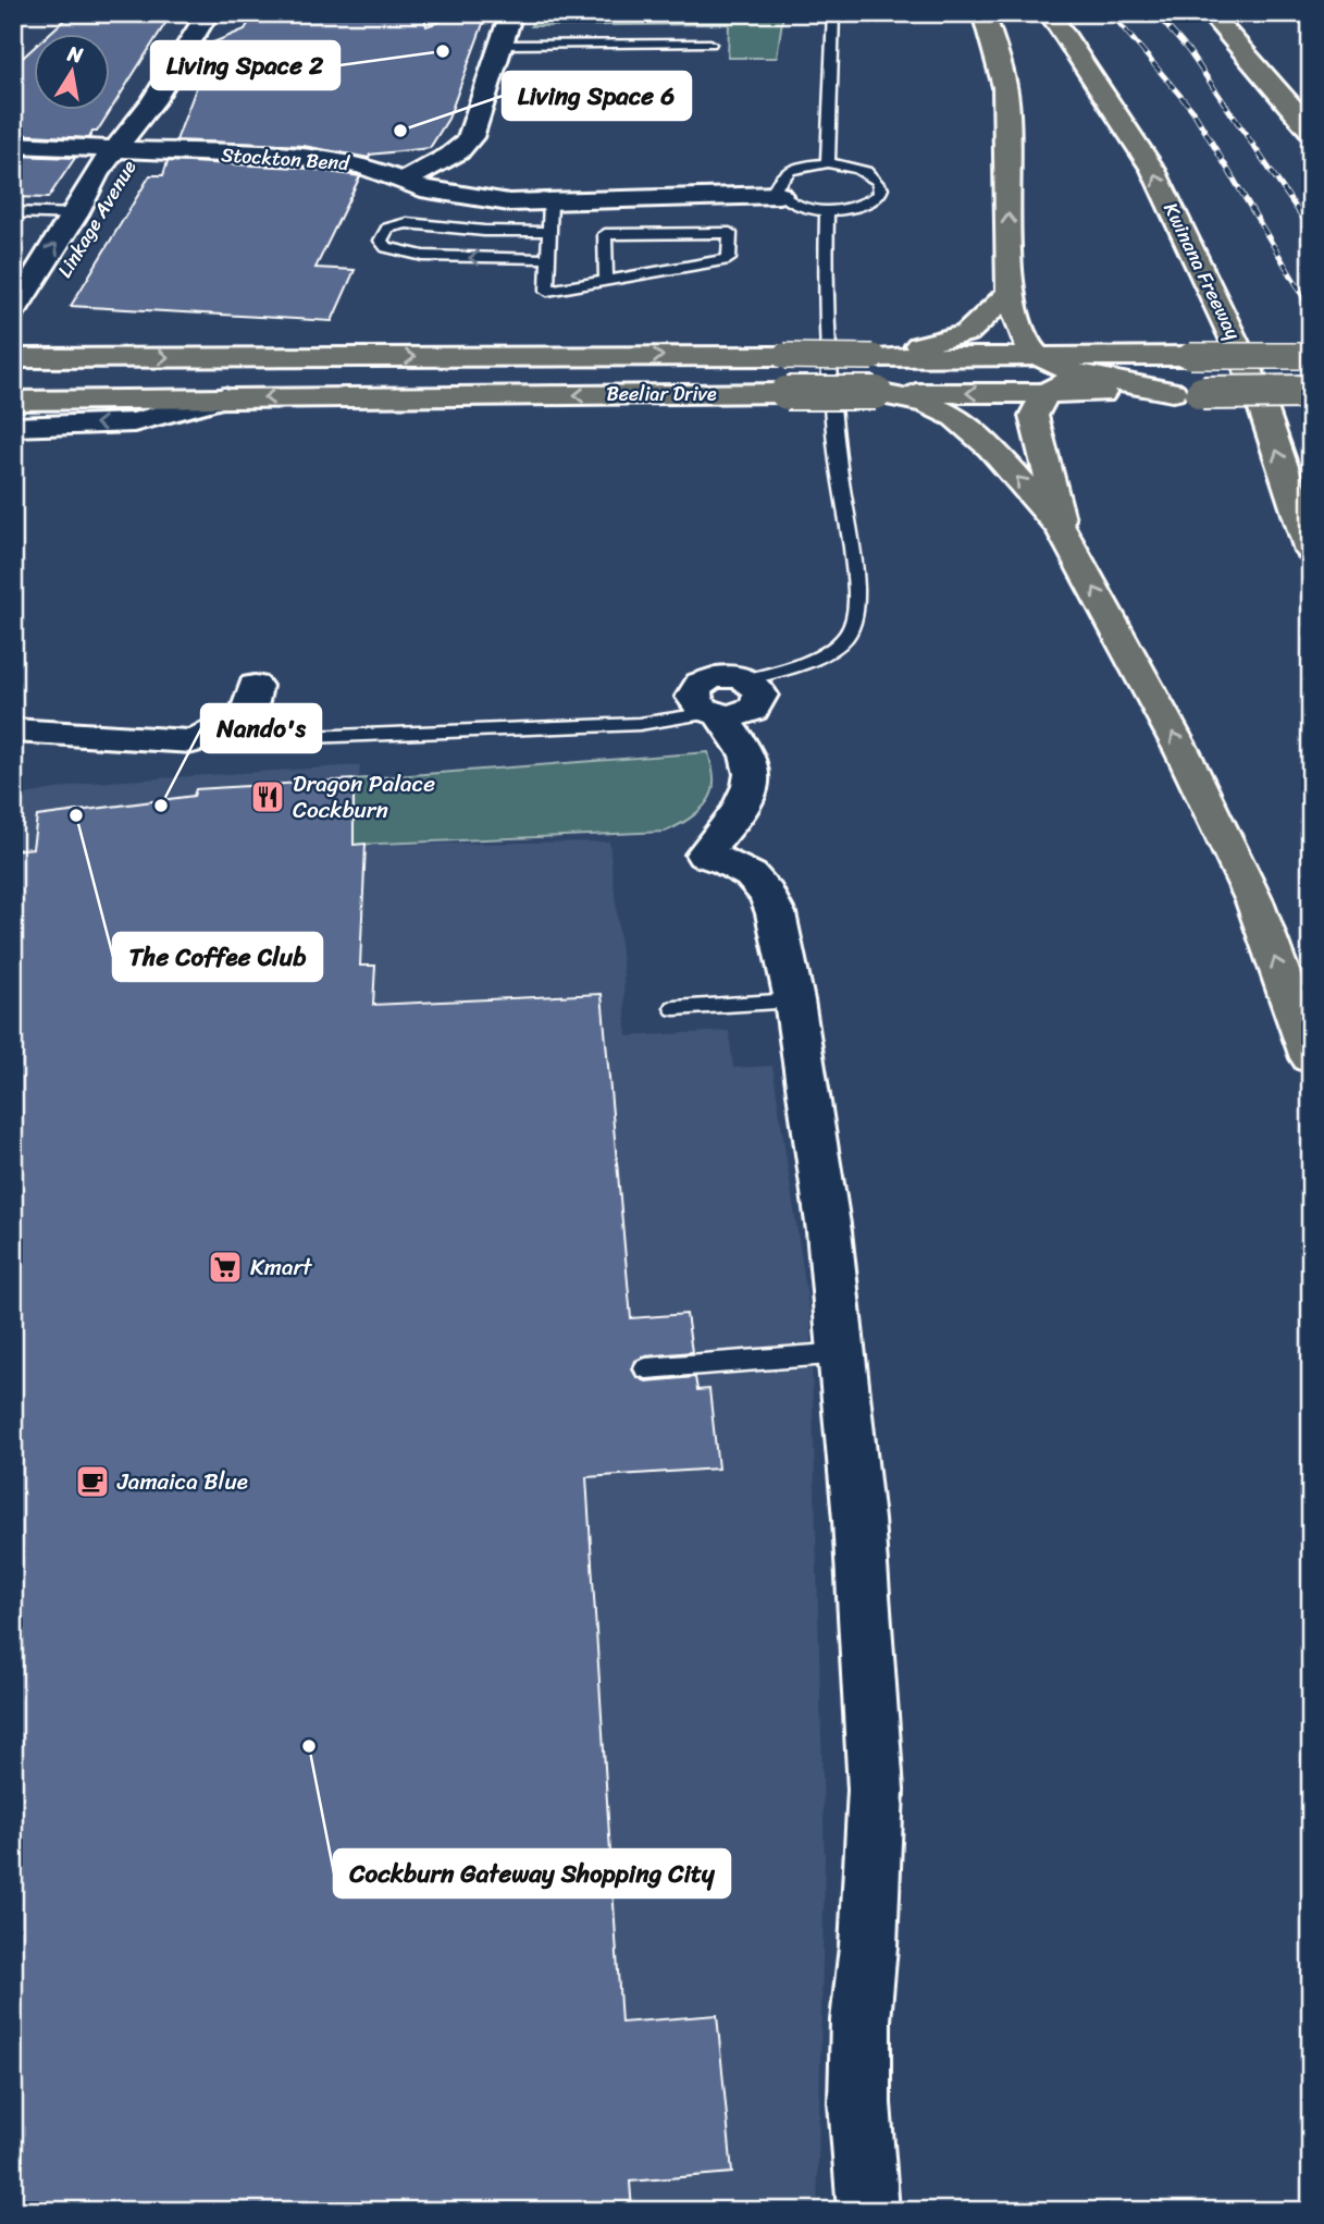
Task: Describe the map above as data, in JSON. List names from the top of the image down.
{
  "streets": {
    "highway": ["Kwinana Freeway", "Beeliar Drive"],
    "street": ["Stockton Bend", "Linkage Avenue"]
  },
  "crossings": [
    ["Stockton Bend", "Linkage Avenue"]
  ],
  "places": {
    "other": [
      "Living Space 2",
      "Living Space 6",
      "Nando's",
      "The Coffee Club",
      "Cockburn Gateway Shopping City"
    ],
    "restaurant": ["Dragon Palace Cockburn"],
    "supermarket": ["Kmart"],
    "cafe": ["Jamaica Blue"]
  },
  "north": "top"
}
